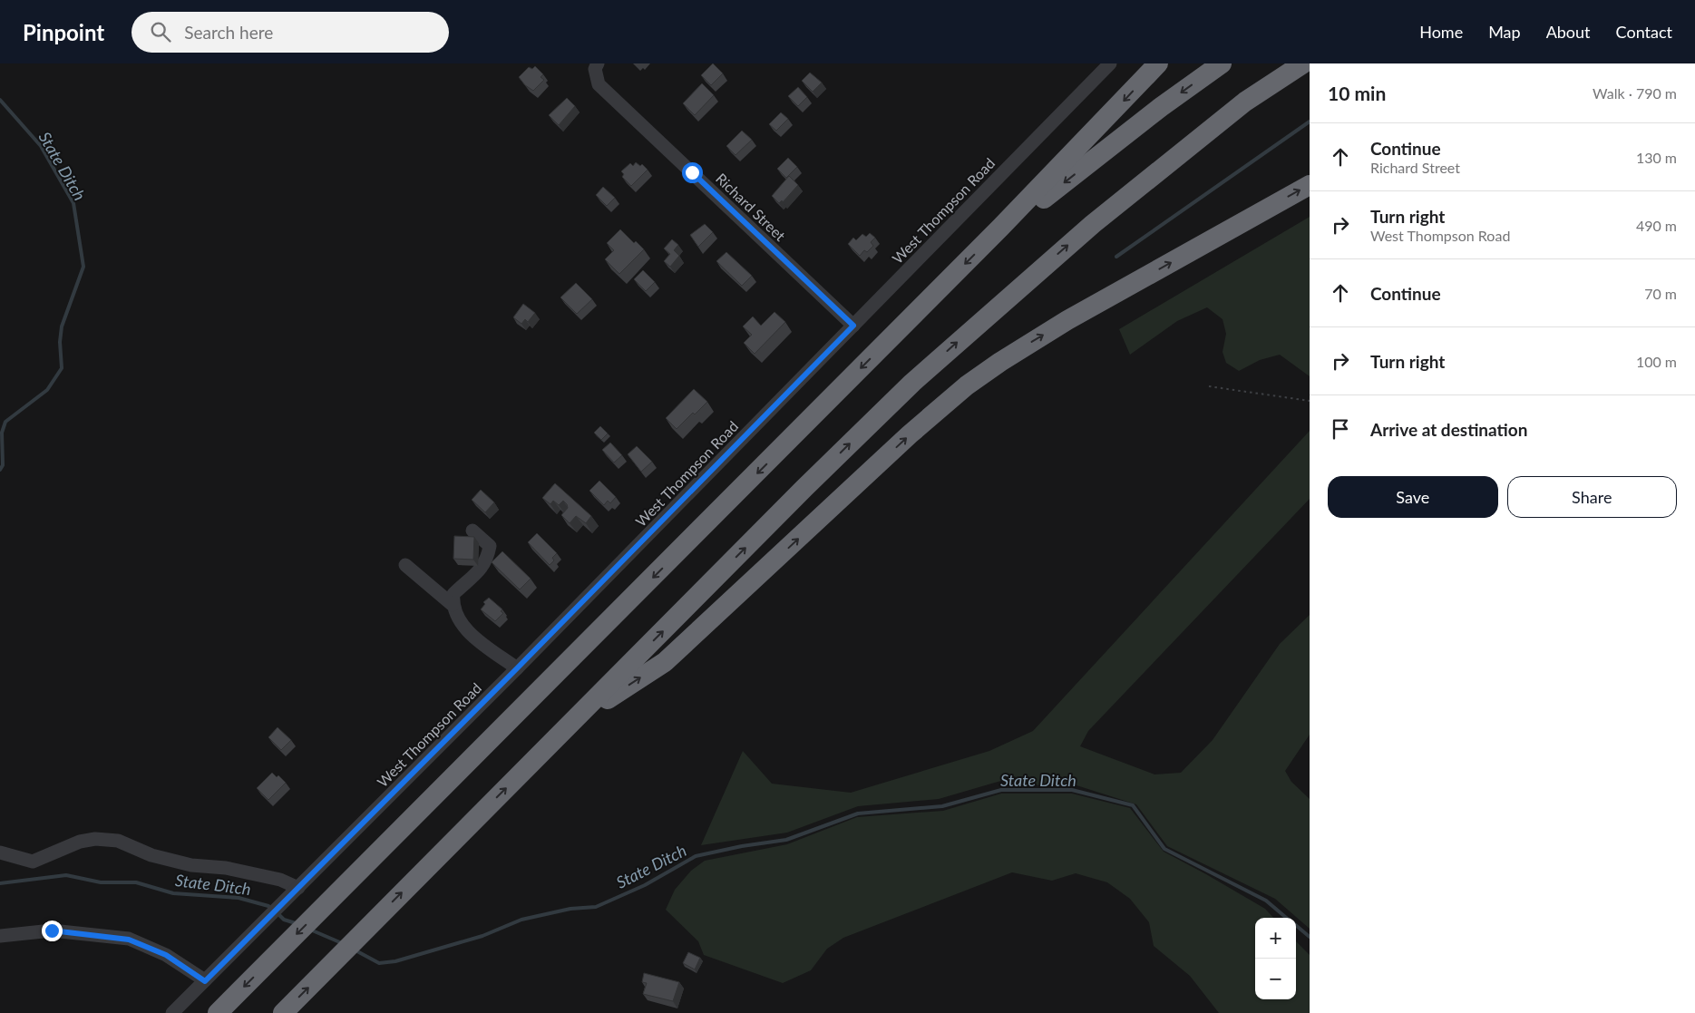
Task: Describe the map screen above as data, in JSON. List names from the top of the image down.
{
  "streets": {
    "street": ["Richard Street", "West Thompson Road"]
  },
  "crossings": [
    ["Richard Street", "West Thompson Road"]
  ],
  "water": ["State Ditch"],
  "page": {
    "header": "Pinpoint",
    "search": "Search here",
    "nav": [
      "Home",
      "Map",
      "About",
      "Contact"
    ],
    "heading": ["10 min", "Walk · 790 m"],
    "list": [
      ["Continue", "Richard Street", "130 m"],
      ["Turn right", "West Thompson Road", "490 m"],
      ["Continue", "70 m"],
      ["Turn right", "100 m"],
      "Arrive at destination"
    ],
    "buttons": ["Save", "Share"],
    "map_buttons": ["+", "−"]
  }
}
